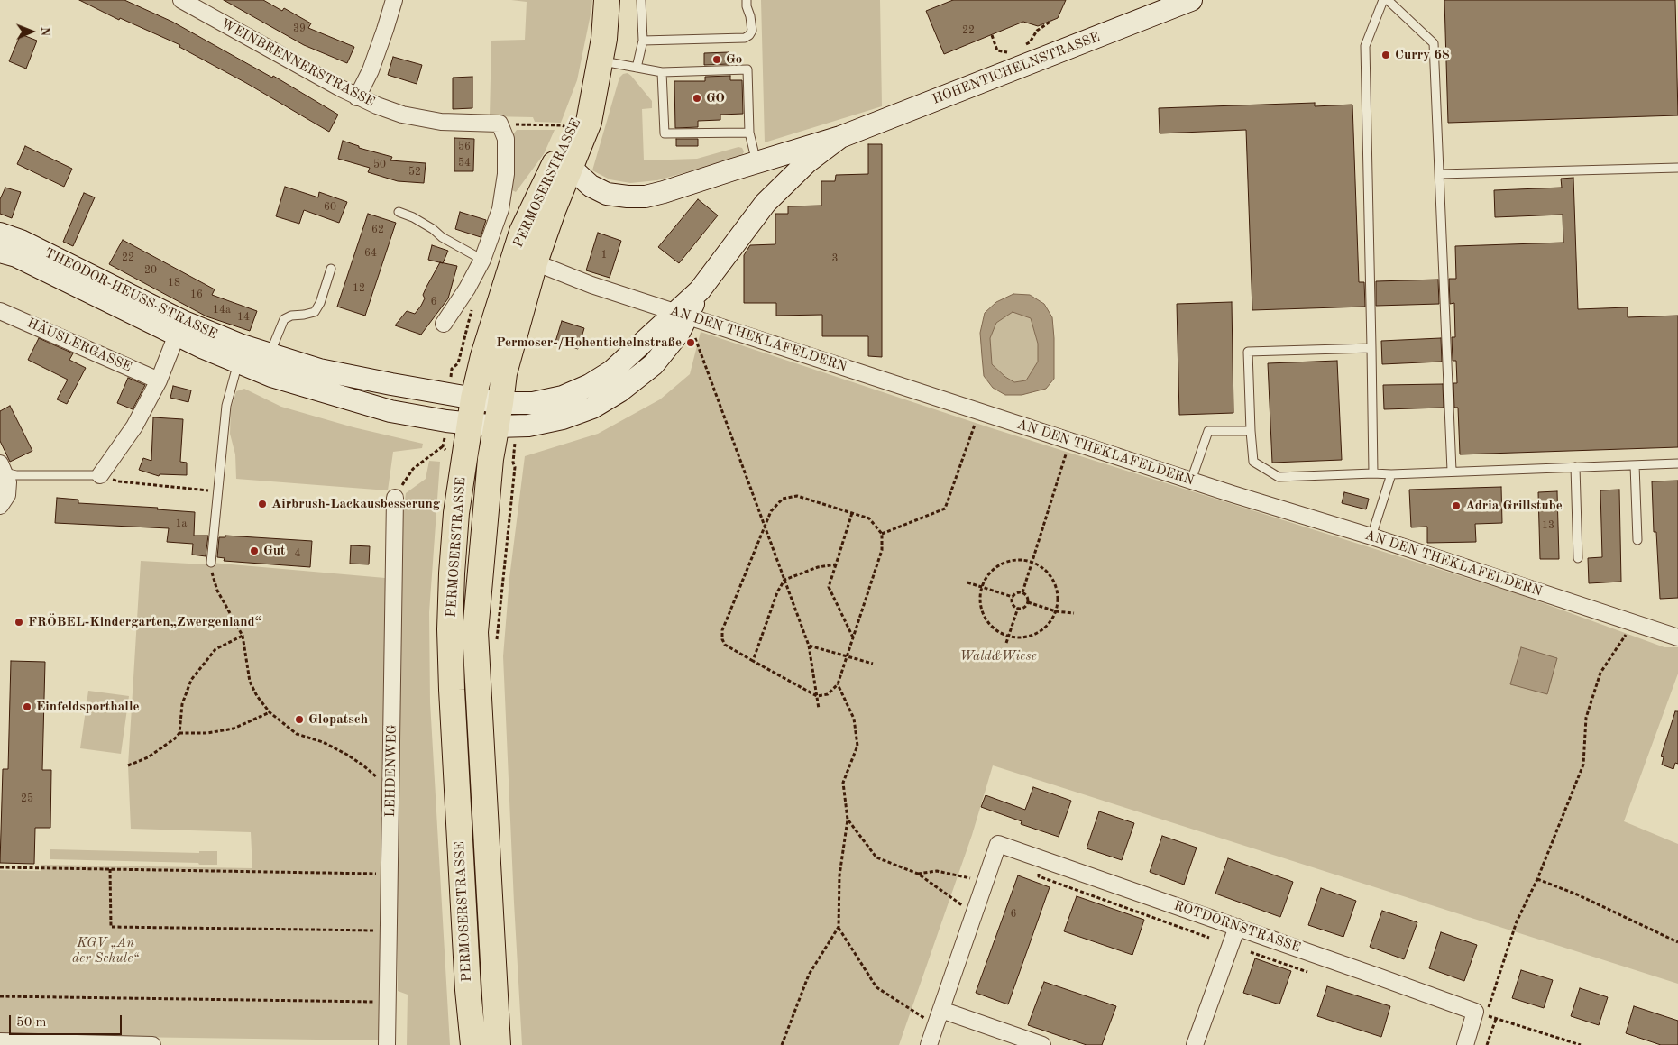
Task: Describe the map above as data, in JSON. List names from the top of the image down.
{
  "streets": {
    "main road": ["HOHENTICHELNSTRASSE", "PERMOSERSTRASSE", "THEODOR-HEUSS-STRASSE"],
    "street": [
      "WEINBRENNERSTRASSE",
      "AN DEN THEKLAFELDERN",
      "HÄUSLERGASSE",
      "LEHDENWEG",
      "ROTDORNSTRASSE"
    ]
  },
  "crossings": [
    ["HOHENTICHELNSTRASSE", "PERMOSERSTRASSE"],
    ["HOHENTICHELNSTRASSE", "THEODOR-HEUSS-STRASSE"],
    ["HOHENTICHELNSTRASSE", "AN DEN THEKLAFELDERN"],
    ["PERMOSERSTRASSE", "THEODOR-HEUSS-STRASSE"],
    ["PERMOSERSTRASSE", "AN DEN THEKLAFELDERN"]
  ],
  "parks": ["Wald&Wiese", "KGV „An der Schule“"],
  "places": [
    "Curry 68",
    "Go",
    "GO",
    "Permoser-/Hohentichelnstraße",
    "Airbrush-Lackausbesserung",
    "Adria Grillstube",
    "Gut",
    "FRÖBEL-Kindergarten„Zwergenland“",
    "Einfeldsporthalle",
    "Glopatsch"
  ],
  "house_numbers": [
    "39",
    "22",
    "56",
    "54",
    "50",
    "52",
    "60",
    "62",
    "64",
    "1",
    "22",
    "3",
    "20",
    "18",
    "12",
    "16",
    "6",
    "14a",
    "14",
    "1a",
    "13",
    "4",
    "25",
    "6"
  ],
  "scale_bar": "50 m",
  "north": "right"
}
